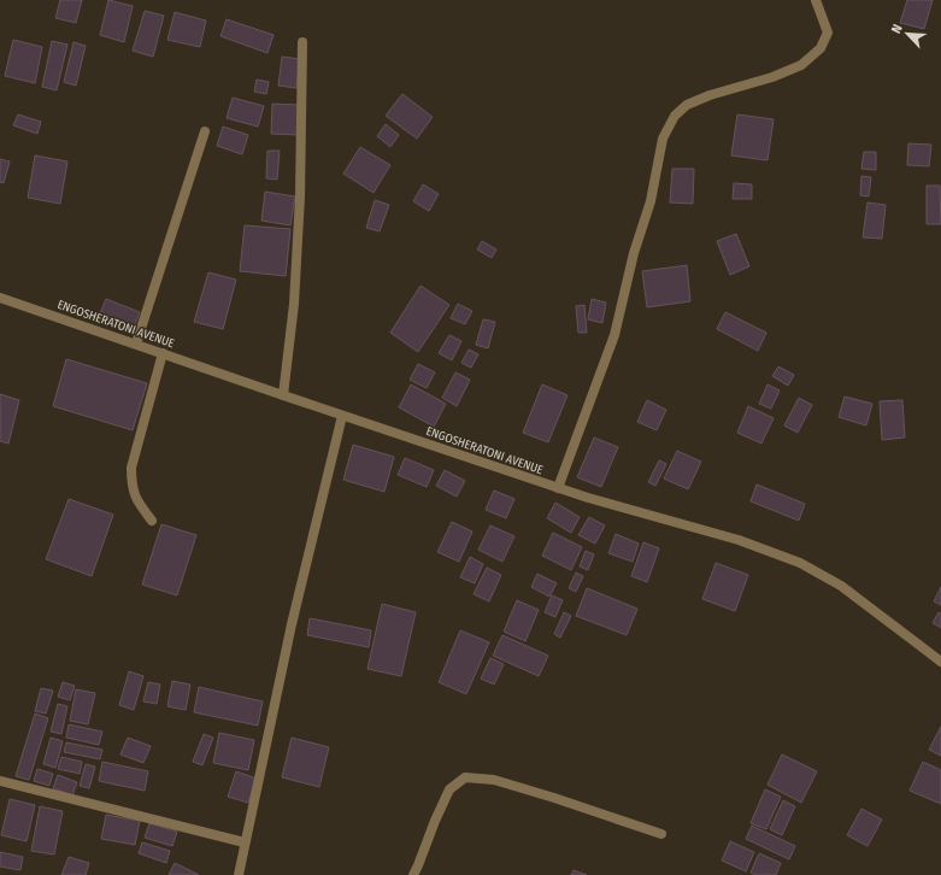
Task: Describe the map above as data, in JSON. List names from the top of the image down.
{
  "streets": {
    "street": ["ENGOSHERATONI AVENUE"]
  },
  "north": "top left"
}
